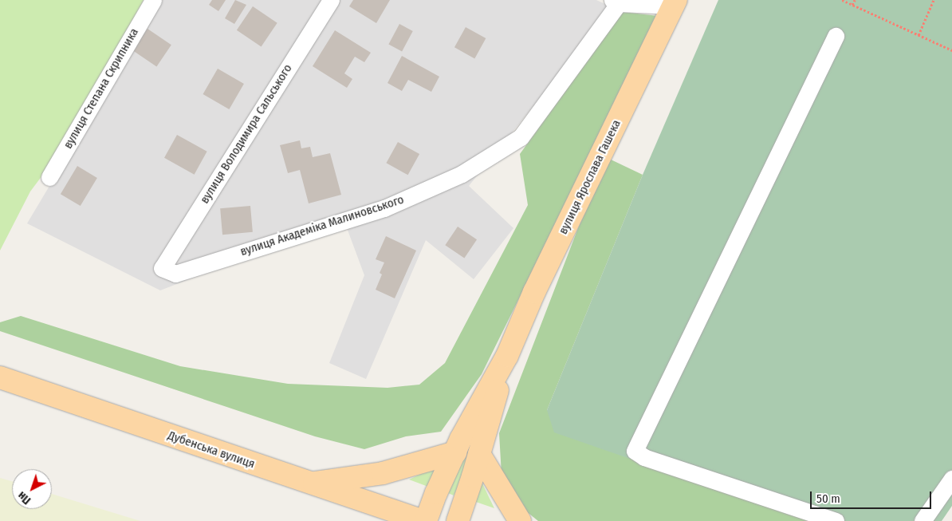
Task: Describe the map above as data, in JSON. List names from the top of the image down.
{
  "streets": {
    "main road": ["вулиця Ярослава Гашека", "Дубенська вулиця"],
    "street": ["вулиця Степана Скрипника", "вулиця Володимира Сальського", "вулиця Академіка Малиновського"]
  },
  "crossings": [
    ["вулиця Володимира Сальського", "вулиця Академіка Малиновського"],
    ["вулиця Ярослава Гашека", "вулиця Академіка Малиновського"],
    ["вулиця Ярослава Гашека", "Дубенська вулиця"]
  ],
  "scale_bar": "50 m",
  "north": "bottom left"
}
